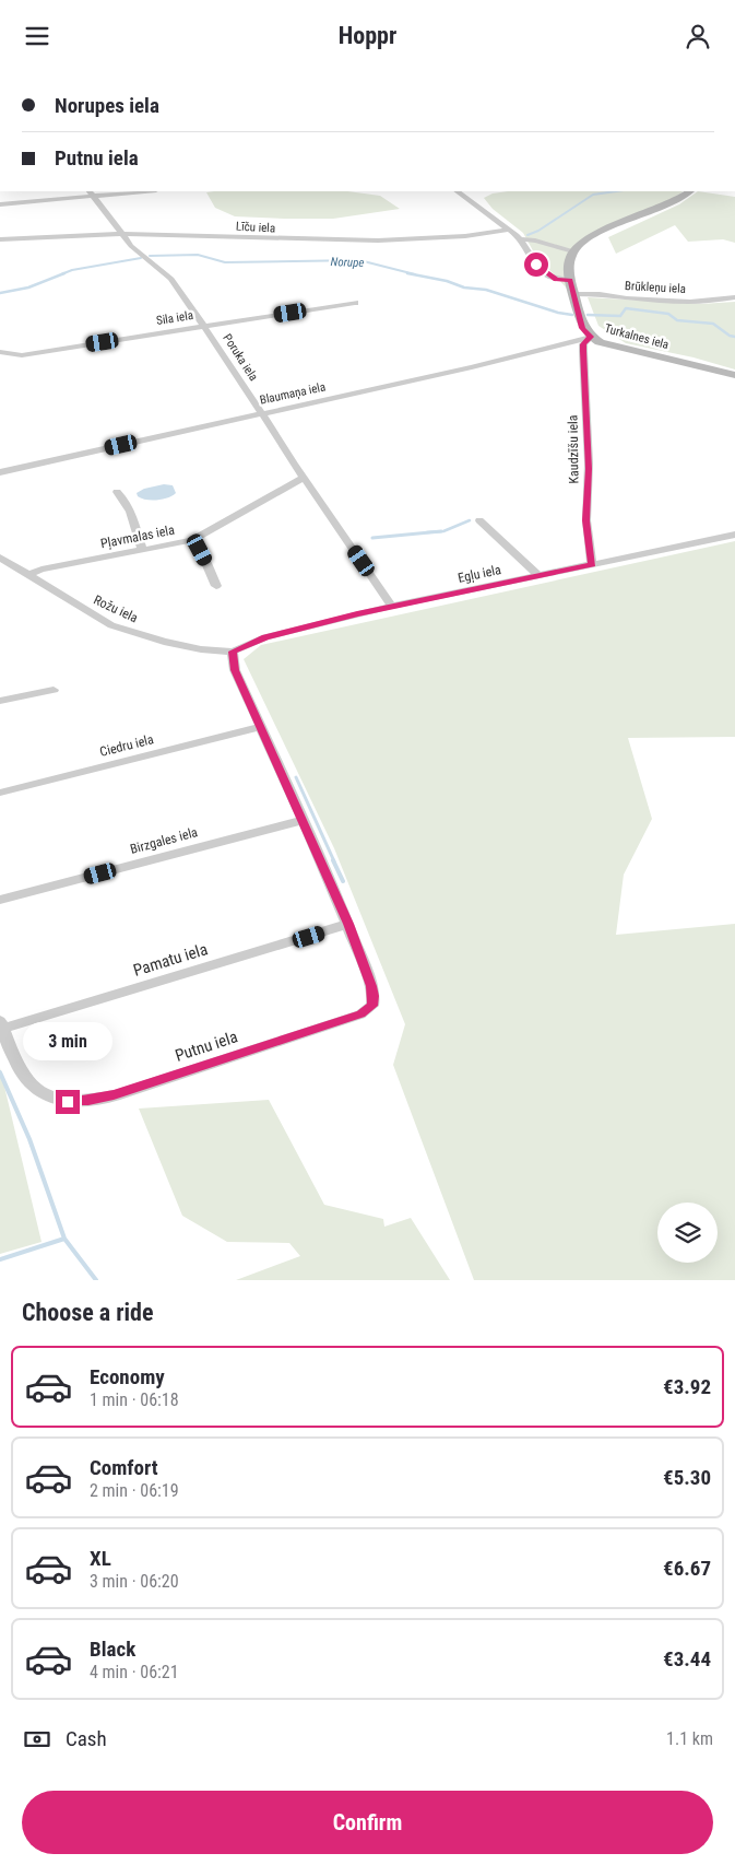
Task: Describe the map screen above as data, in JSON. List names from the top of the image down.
{
  "streets": {
    "main road": ["Turkalnes iela"],
    "street": [
      "Līču iela",
      "Brūkleņu iela",
      "Sila iela",
      "Poruka iela",
      "Blaumaņa iela",
      "Kaudzīšu iela",
      "Pļavmalas iela",
      "Egļu iela",
      "Rožu iela",
      "Ciedru iela",
      "Birzgales iela",
      "Pamatu iela",
      "Putnu iela"
    ]
  },
  "crossings": [
    ["Līču iela", "Poruka iela"],
    ["Brūkleņu iela", "Turkalnes iela"],
    ["Sila iela", "Poruka iela"],
    ["Turkalnes iela", "Blaumaņa iela"],
    ["Turkalnes iela", "Kaudzīšu iela"],
    ["Poruka iela", "Blaumaņa iela"],
    ["Poruka iela", "Pļavmalas iela"],
    ["Poruka iela", "Egļu iela"],
    ["Blaumaņa iela", "Kaudzīšu iela"],
    ["Kaudzīšu iela", "Egļu iela"],
    ["Pļavmalas iela", "Rožu iela"],
    ["Egļu iela", "Rožu iela"],
    ["Pamatu iela", "Putnu iela"]
  ],
  "water": ["Norupe"],
  "page": {
    "header": "Hoppr",
    "banner": ["Norupes iela", "Putnu iela"],
    "bubble": "3 min",
    "heading": "Choose a ride",
    "list": [
      {
        "name": "Economy",
        "note": "1 min · 06:18",
        "value": "€3.92"
      },
      {
        "name": "Comfort",
        "note": "2 min · 06:19",
        "value": "€5.30"
      },
      {
        "name": "XL",
        "note": "3 min · 06:20",
        "value": "€6.67"
      },
      {
        "name": "Black",
        "note": "4 min · 06:21",
        "value": "€3.44"
      }
    ],
    "pay": ["Cash", "1.1 km"],
    "buttons": "Confirm"
  }
}
